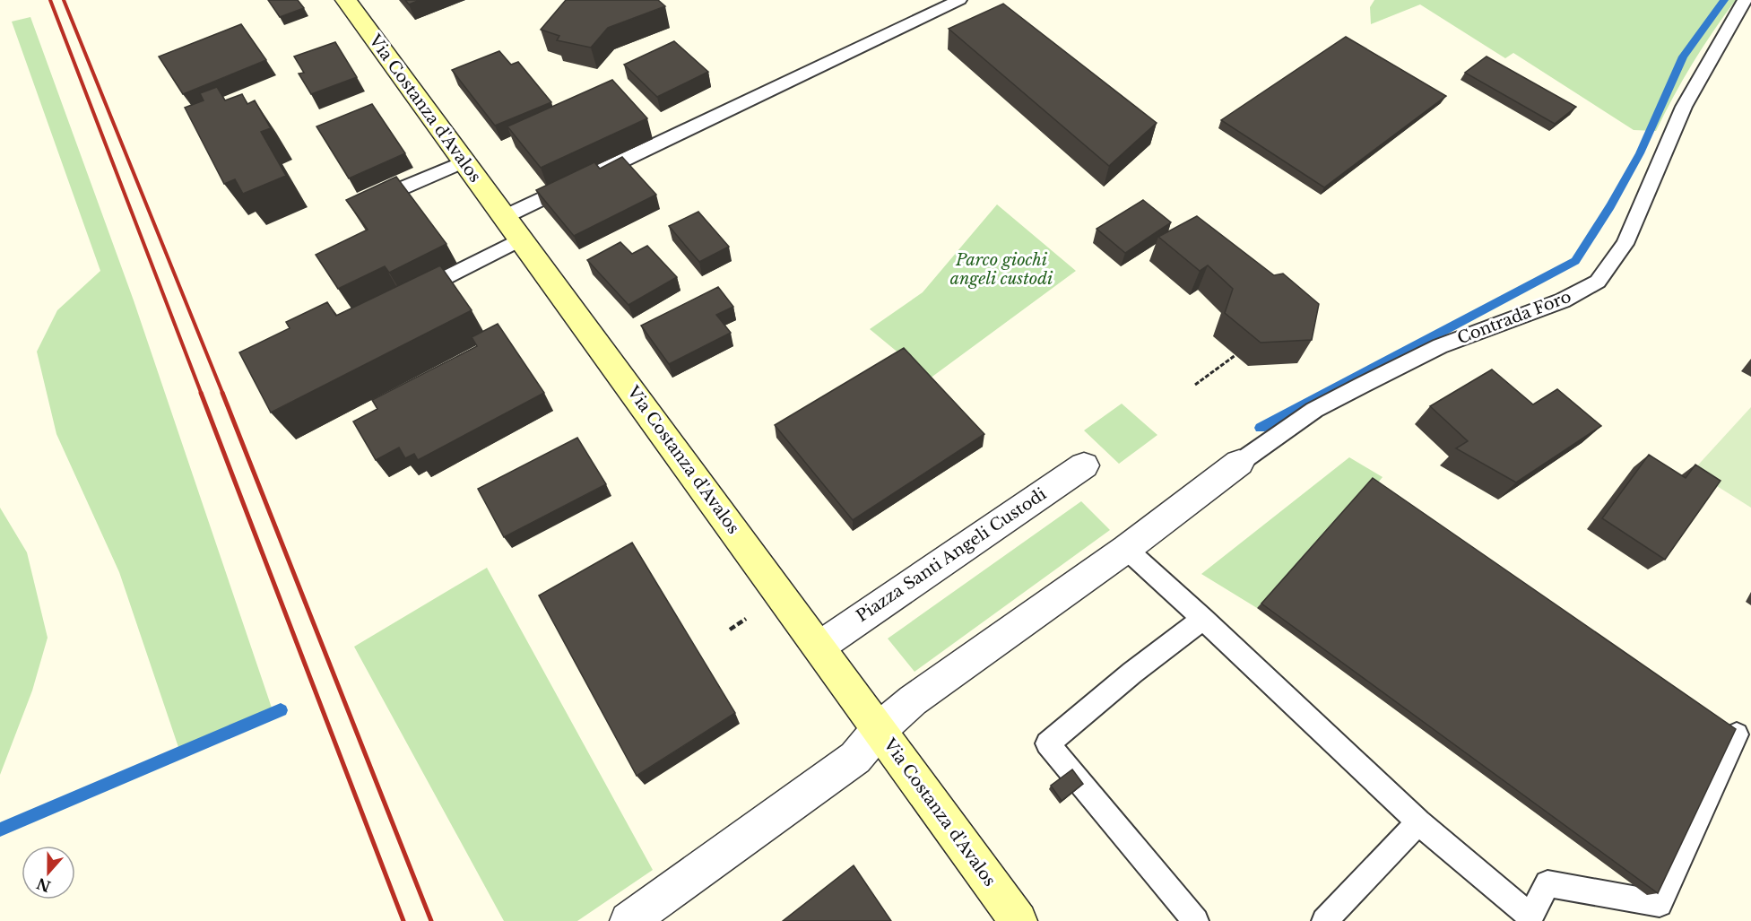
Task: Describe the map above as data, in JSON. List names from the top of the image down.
{
  "streets": {
    "main road": ["Via Costanza d'Avalos"],
    "street": ["Piazza Santi Angeli Custodi"],
    "lane": ["Contrada Foro"]
  },
  "crossings": [
    ["Via Costanza d'Avalos", "Piazza Santi Angeli Custodi"]
  ],
  "parks": ["Parco giochi angeli custodi"],
  "north": "bottom"
}
